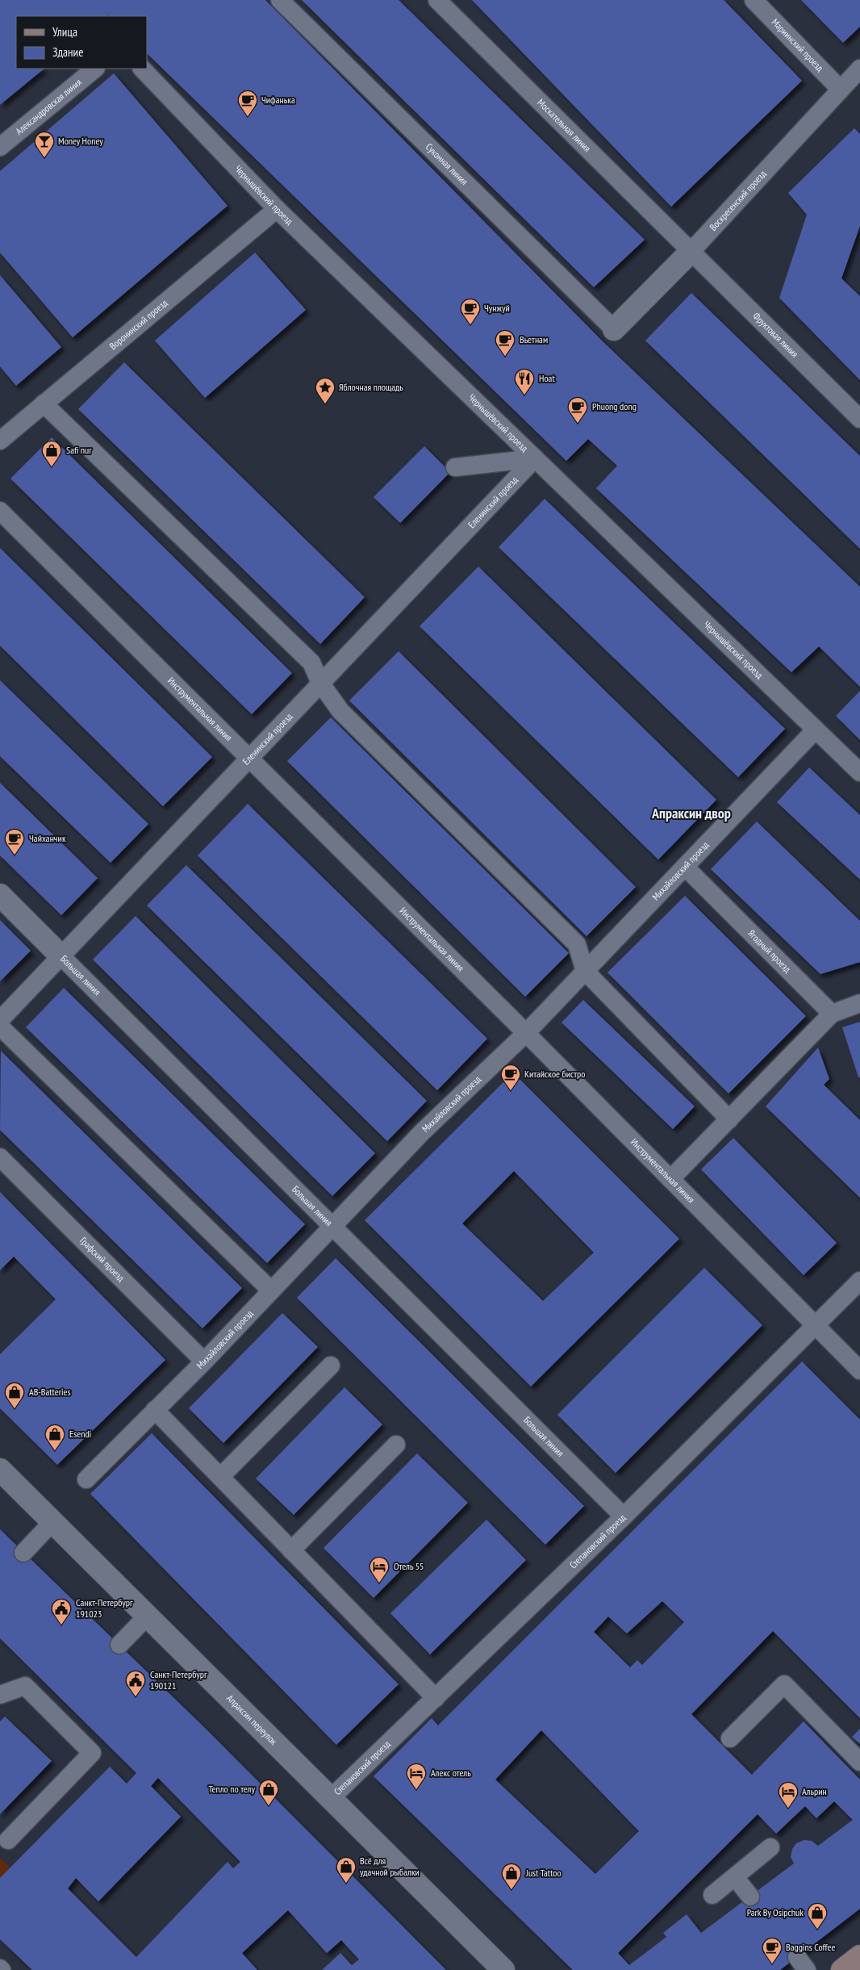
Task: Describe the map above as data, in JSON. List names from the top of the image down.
{
  "streets": {
    "street": ["Воскресенский проезд", "Большая линия", "Апраксин переулок"],
    "lane": [
      "Мариинский проезд",
      "Александровская линия",
      "Москательная линия",
      "Суконная линия",
      "Чернышёвский проезд",
      "Воронинский проезд",
      "Фруктовая линия",
      "Еленинский проезд",
      "Инструментальная линия",
      "Михайловский проезд",
      "Ягодный проезд",
      "Графский проезд",
      "Степановский проезд"
    ]
  },
  "crossings": [
    ["Мариинский проезд", "Воскресенский проезд"],
    ["Москательная линия", "Воскресенский проезд"],
    ["Москательная линия", "Фруктовая линия"],
    ["Суконная линия", "Воскресенский проезд"],
    ["Чернышёвский проезд", "Воронинский проезд"],
    ["Чернышёвский проезд", "Еленинский проезд"],
    ["Чернышёвский проезд", "Михайловский проезд"],
    ["Воскресенский проезд", "Фруктовая линия"],
    ["Еленинский проезд", "Инструментальная линия"],
    ["Еленинский проезд", "Большая линия"],
    ["Инструментальная линия", "Михайловский проезд"],
    ["Инструментальная линия", "Степановский проезд"],
    ["Михайловский проезд", "Ягодный проезд"],
    ["Михайловский проезд", "Большая линия"],
    ["Михайловский проезд", "Графский проезд"],
    ["Большая линия", "Степановский проезд"],
    ["Степановский проезд", "Апраксин переулок"]
  ],
  "districts": ["Апраксин двор"],
  "places": {
    "cafe": [
      "Чифанька",
      "Чунжуй",
      "Вьетнам",
      "Phuong dong",
      "Чайханчик",
      "Китайское бистро",
      "Baggins Coffee"
    ],
    "bar": ["Money Honey"],
    "restaurant": ["Hoat"],
    "place": ["Яблочная площадь"],
    "shop": [
      "Safi nur",
      "AB-Batteries",
      "Esendi",
      "Тепло по телу",
      "Всё для удачной рыбалки",
      "Just Tattoo",
      "Park By Osipchuk"
    ],
    "hotel": ["Отель 55", "Алекс отель", "Альрин"],
    "public building": ["Санкт-Петербург 191023", "Санкт-Петербург 190121"]
  },
  "legend": ["Улица", "Здание"]
}
